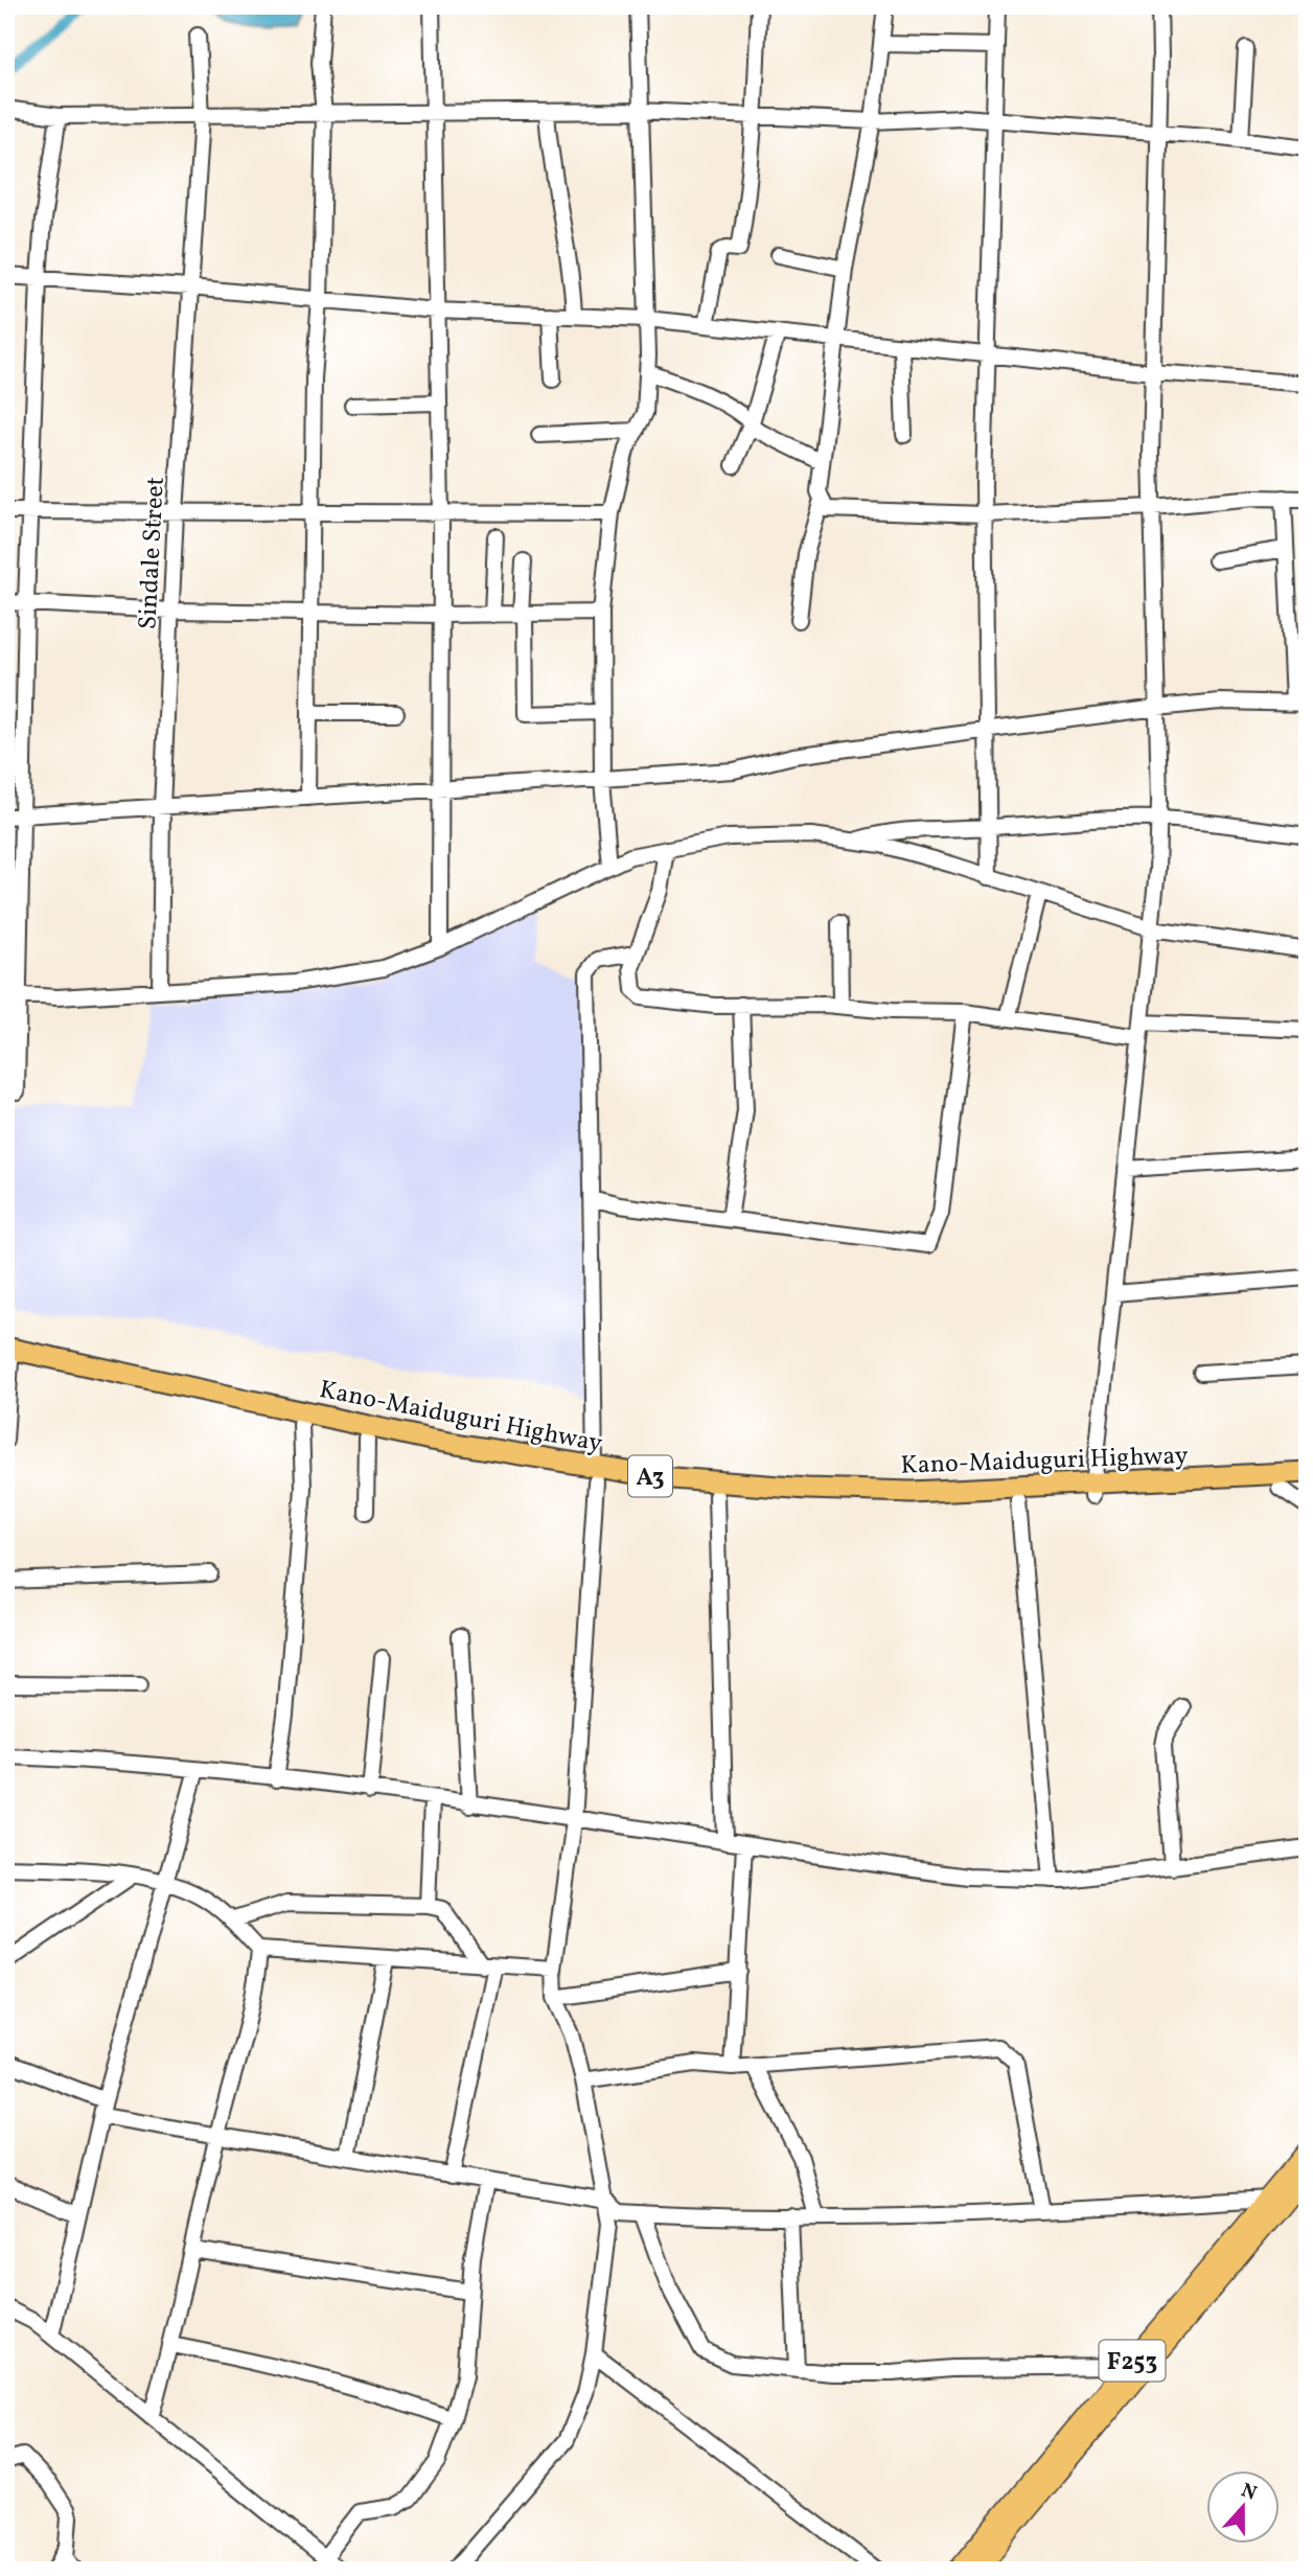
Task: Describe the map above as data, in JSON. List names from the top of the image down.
{
  "streets": {
    "highway": ["Kano-Maiduguri Highway", "A3"],
    "main road": ["F253"],
    "street": ["Sindale Street"]
  },
  "north": "top"
}
